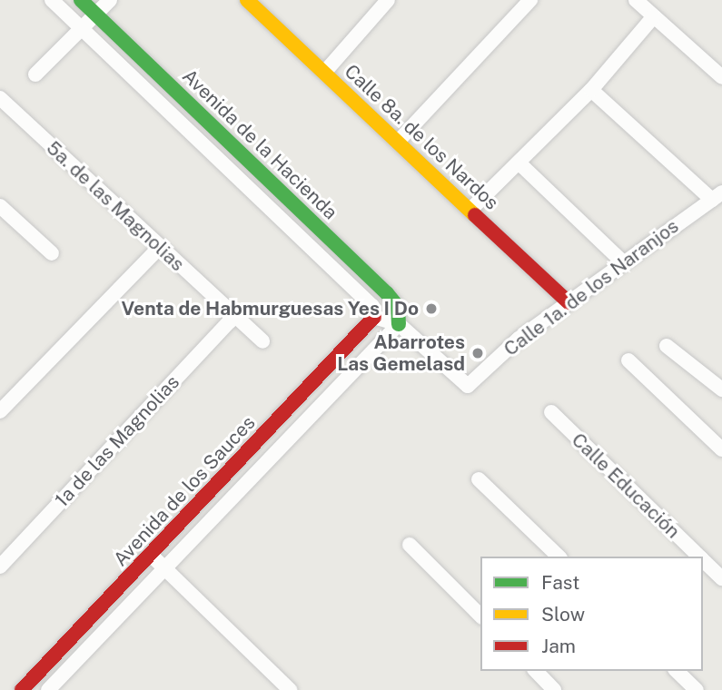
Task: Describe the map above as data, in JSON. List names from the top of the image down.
{
  "streets": {
    "street": [
      "Calle 8a. de los Nardos",
      "Avenida de la Hacienda",
      "5a. de las Magnolias",
      "Calle 1a. de los Naranjos",
      "1a de las Magnolias",
      "Calle Educación",
      "Avenida de los Sauces"
    ]
  },
  "crossings": [
    ["Calle 8a. de los Nardos", "Calle 1a. de los Naranjos"],
    ["Avenida de la Hacienda", "Calle 1a. de los Naranjos"],
    ["Avenida de la Hacienda", "Avenida de los Sauces"],
    ["5a. de las Magnolias", "1a de las Magnolias"],
    ["Calle 1a. de los Naranjos", "Avenida de los Sauces"]
  ],
  "places": ["Venta de Habmurguesas Yes I Do", "Abarrotes Las Gemelasd"],
  "legend": ["Fast", "Slow", "Jam"]
}
